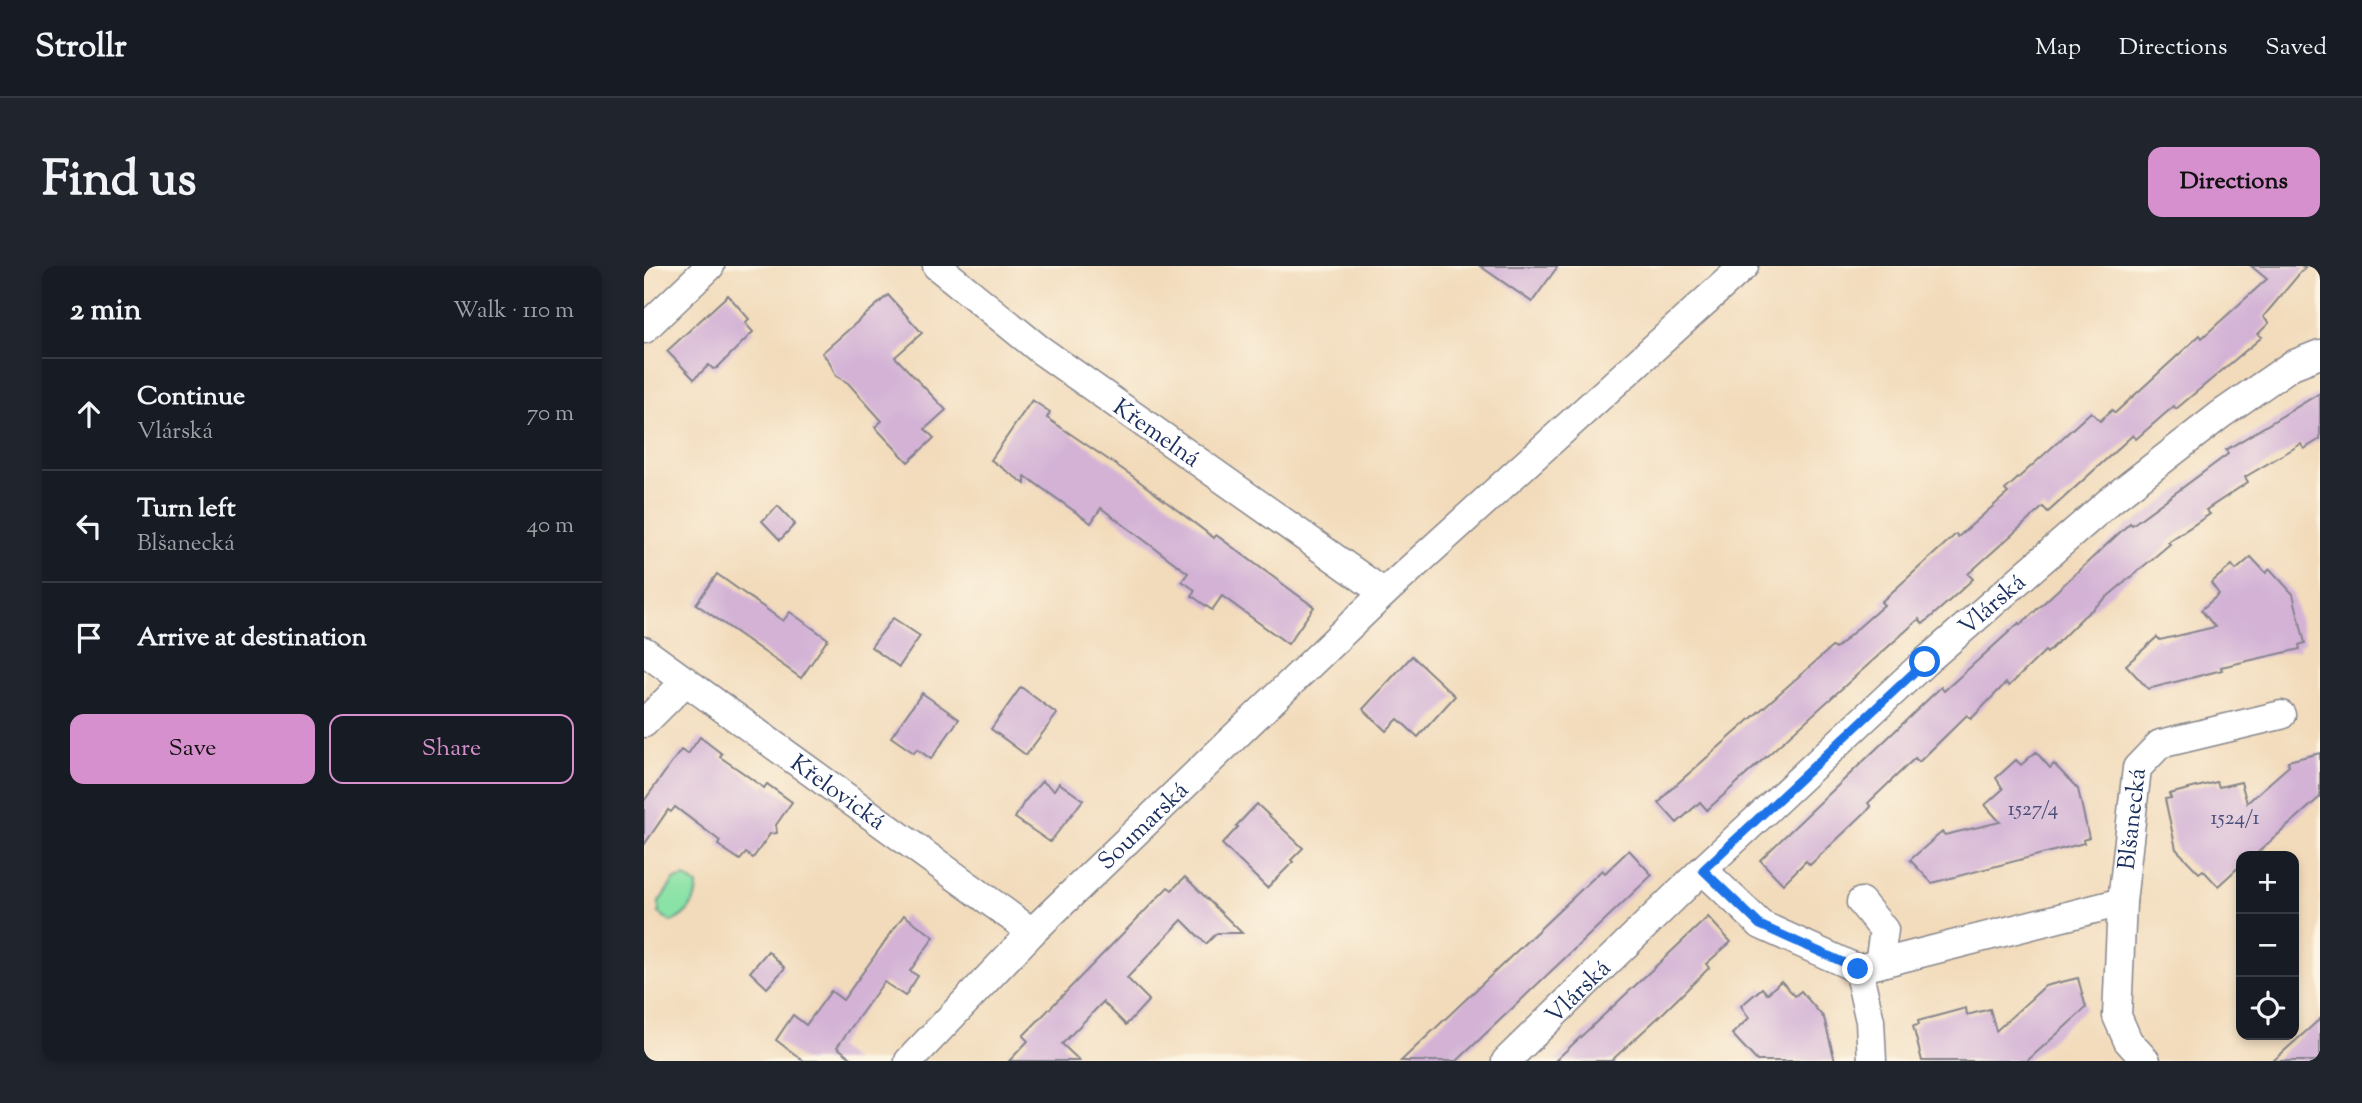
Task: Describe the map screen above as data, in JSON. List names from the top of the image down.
{
  "streets": {
    "street": [
      "Křemelná",
      "Vlárská",
      "Křelovická",
      "Blšanecká",
      "Soumarská"
    ]
  },
  "crossings": [
    ["Křemelná", "Soumarská"],
    ["Křelovická", "Soumarská"]
  ],
  "house_numbers": ["1527/4", "1524/1"],
  "page": {
    "header": "Strollr",
    "nav": ["Map", "Directions", "Saved"],
    "title": "Find us",
    "buttons": [
      "Directions",
      ["Save", "Share"]
    ],
    "heading": ["2 min", "Walk · 110 m"],
    "list": [
      ["Continue", "Vlárská", "70 m"],
      ["Turn left", "Blšanecká", "40 m"],
      "Arrive at destination"
    ],
    "map_buttons": ["+", "−"]
  }
}
